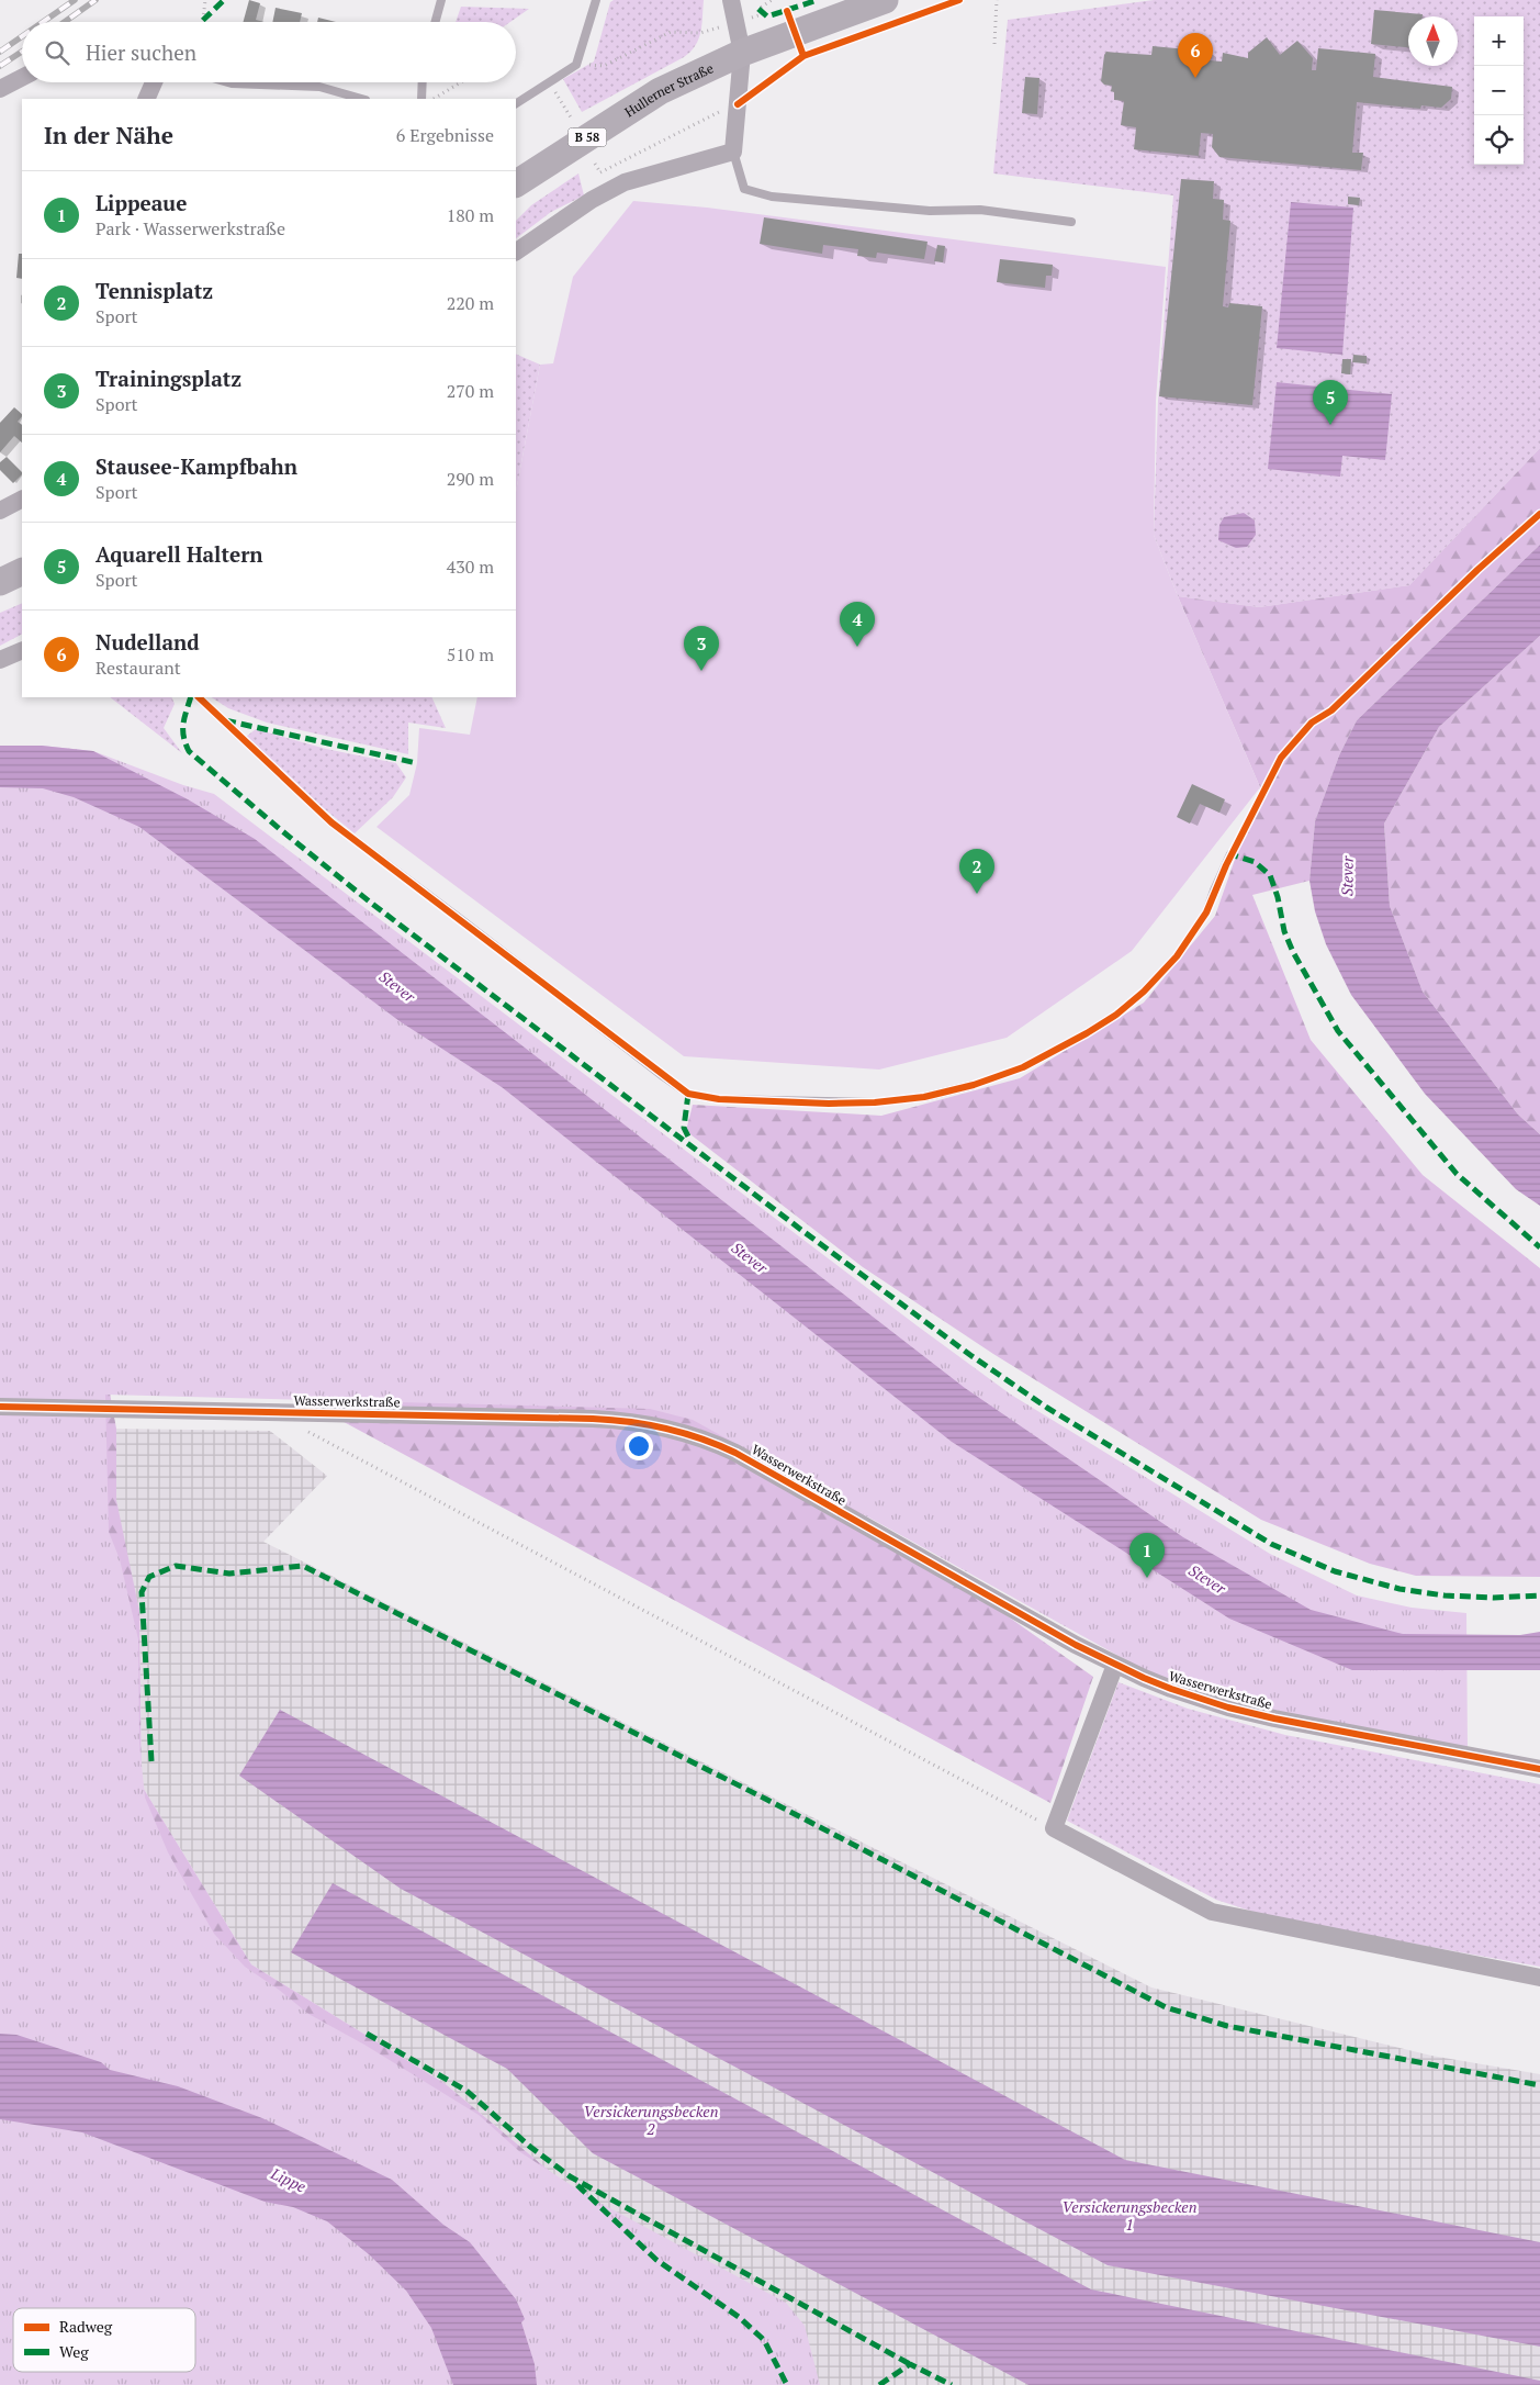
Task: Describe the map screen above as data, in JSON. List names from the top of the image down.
{
  "streets": {
    "main road": ["Hullerner Straße", "B 58"],
    "street": ["Wasserwerkstraße"]
  },
  "water": [
    "Stever",
    "Versickerungsbecken 2",
    "Lippe",
    "Versickerungsbecken 1"
  ],
  "legend": ["Radweg", "Weg"],
  "north": "top",
  "page": {
    "map_buttons": ["+", "−"],
    "search": "Hier suchen",
    "pins": [
      "6",
      "5",
      "4",
      "3",
      "2",
      "1"
    ],
    "heading": ["In der Nähe", "6 Ergebnisse"],
    "list": [
      {
        "mark": "1",
        "name": "Lippeaue",
        "note": "Park · Wasserwerkstraße",
        "value": "180 m"
      },
      {
        "mark": "2",
        "name": "Tennisplatz",
        "note": "Sport",
        "value": "220 m"
      },
      {
        "mark": "3",
        "name": "Trainingsplatz",
        "note": "Sport",
        "value": "270 m"
      },
      {
        "mark": "4",
        "name": "Stausee-Kampfbahn",
        "note": "Sport",
        "value": "290 m"
      },
      {
        "mark": "5",
        "name": "Aquarell Haltern",
        "note": "Sport",
        "value": "430 m"
      },
      {
        "mark": "6",
        "name": "Nudelland",
        "note": "Restaurant",
        "value": "510 m"
      }
    ]
  }
}
